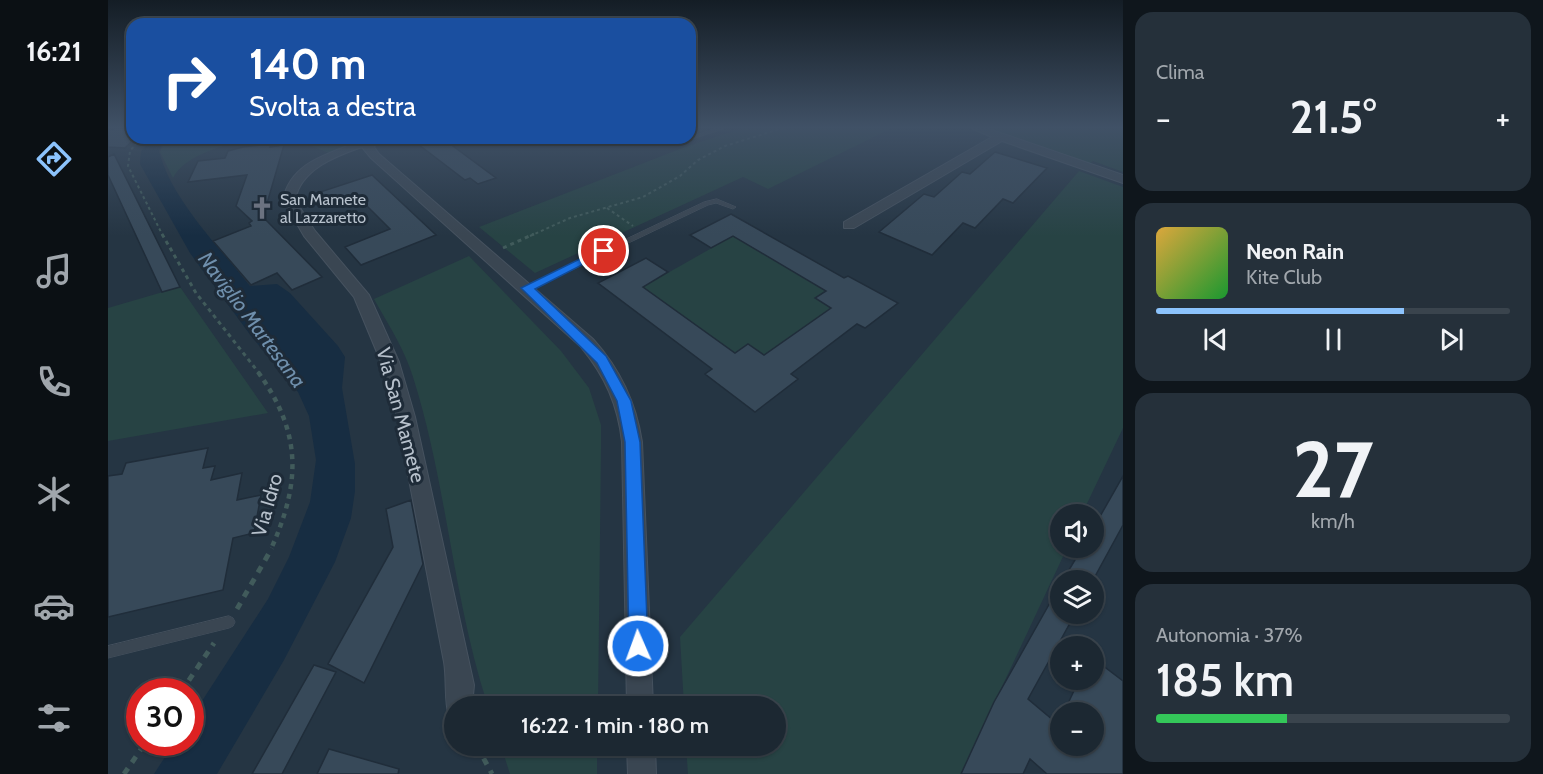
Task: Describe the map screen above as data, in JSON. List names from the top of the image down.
{
  "streets": {
    "street": ["Via San Mamete"],
    "path": ["Via Idro"]
  },
  "water": ["Naviglio Martesana"],
  "places": {
    "church": ["San Mamete al Lazzaretto"]
  },
  "page": {
    "tabs": "16:21",
    "tile": [
      "Clima",
      ["27", "km/h"],
      ["Autonomia · 37%", "185 km"]
    ],
    "turn": ["140 m", "Svolta a destra"],
    "heat": ["−", "21.5°", "+"],
    "song": ["Neon Rain", "Kite Club"],
    "map_buttons": ["+", "−"],
    "limit": "30",
    "trip": "16:22 · 1 min · 180 m"
  }
}
